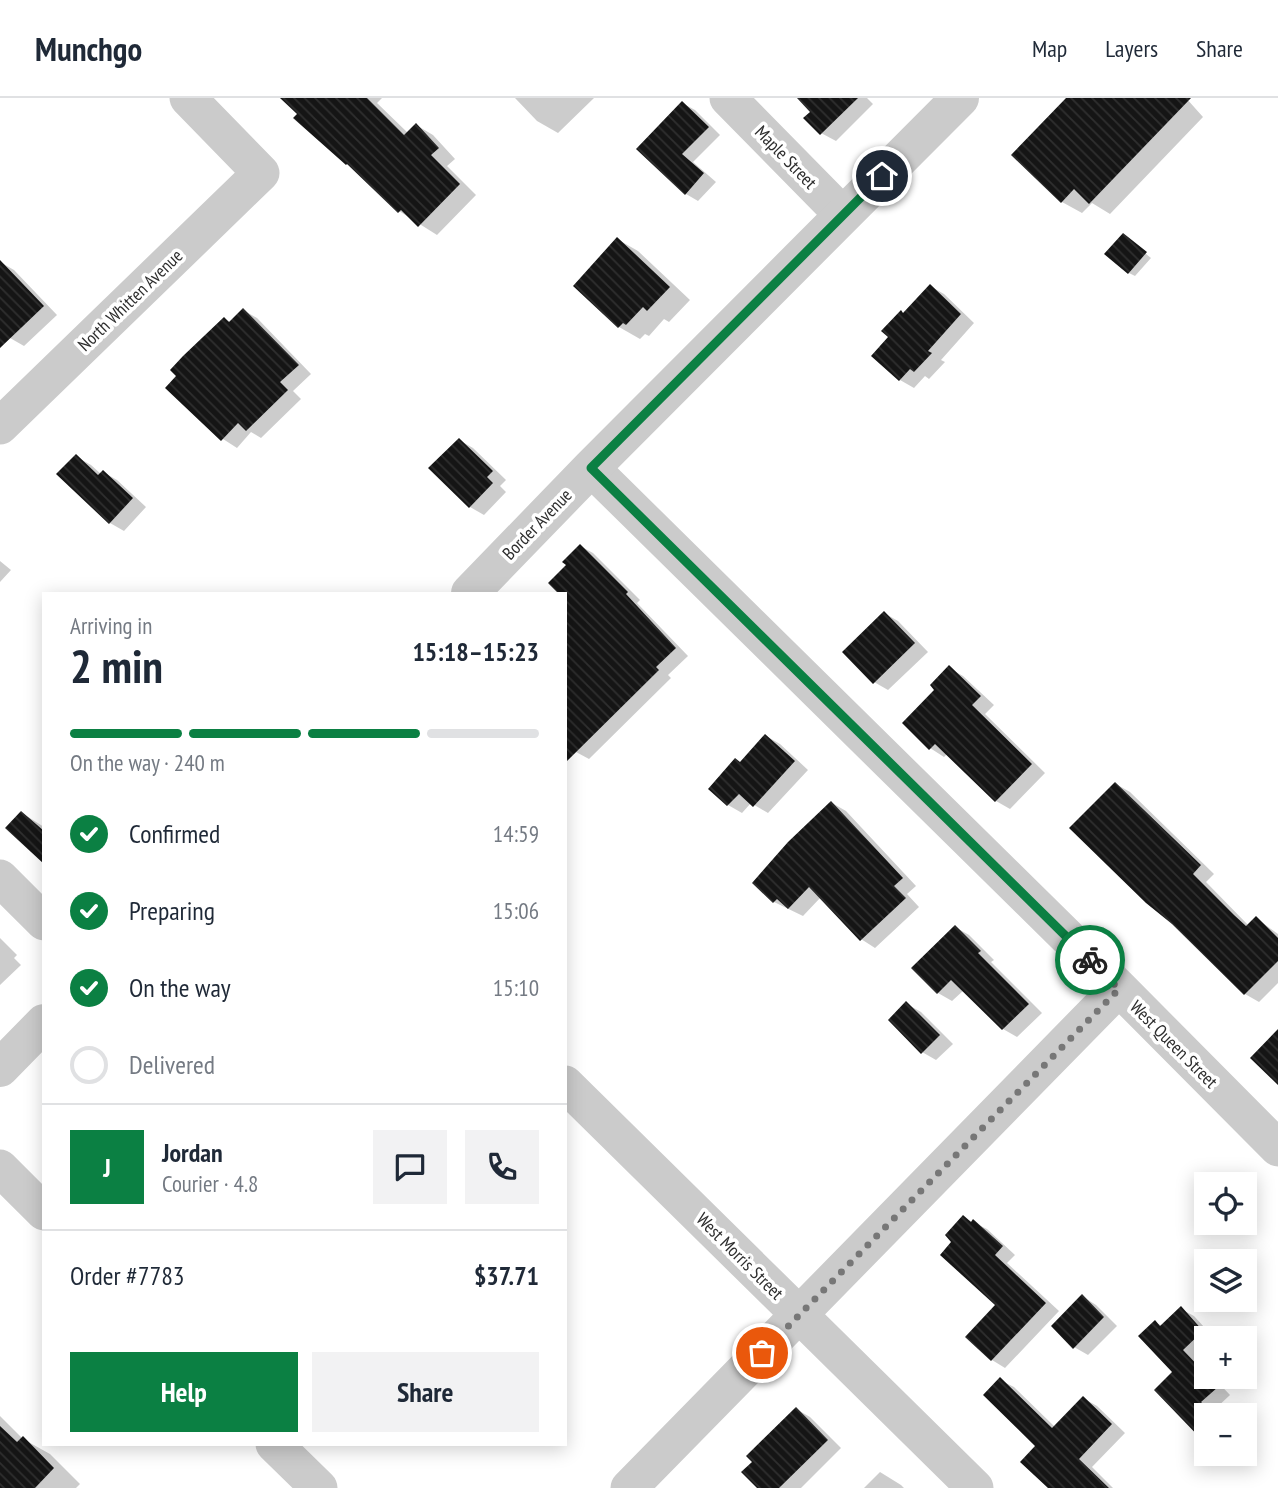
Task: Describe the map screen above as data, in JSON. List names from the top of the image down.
{
  "streets": {
    "street": [
      "Maple Street",
      "North Whitten Avenue",
      "Border Avenue",
      "West Queen Street",
      "West Morris Street"
    ]
  },
  "crossings": [
    ["Maple Street", "Border Avenue"],
    ["Border Avenue", "West Queen Street"]
  ],
  "page": {
    "header": "Munchgo",
    "nav": ["Map", "Layers", "Share"],
    "heading": ["2 min", "Arriving in", "15:18–15:23"],
    "panel": [
      "Jordan",
      "Courier · 4.8",
      "Order #7783",
      "$37.71"
    ],
    "bar": "On the way · 240 m",
    "list": [
      ["Confirmed", "14:59"],
      ["Preparing", "15:06"],
      ["On the way", "15:10"],
      "Delivered"
    ],
    "round": "J",
    "map_buttons": ["+", "−"],
    "buttons": ["Help", "Share"]
  }
}
